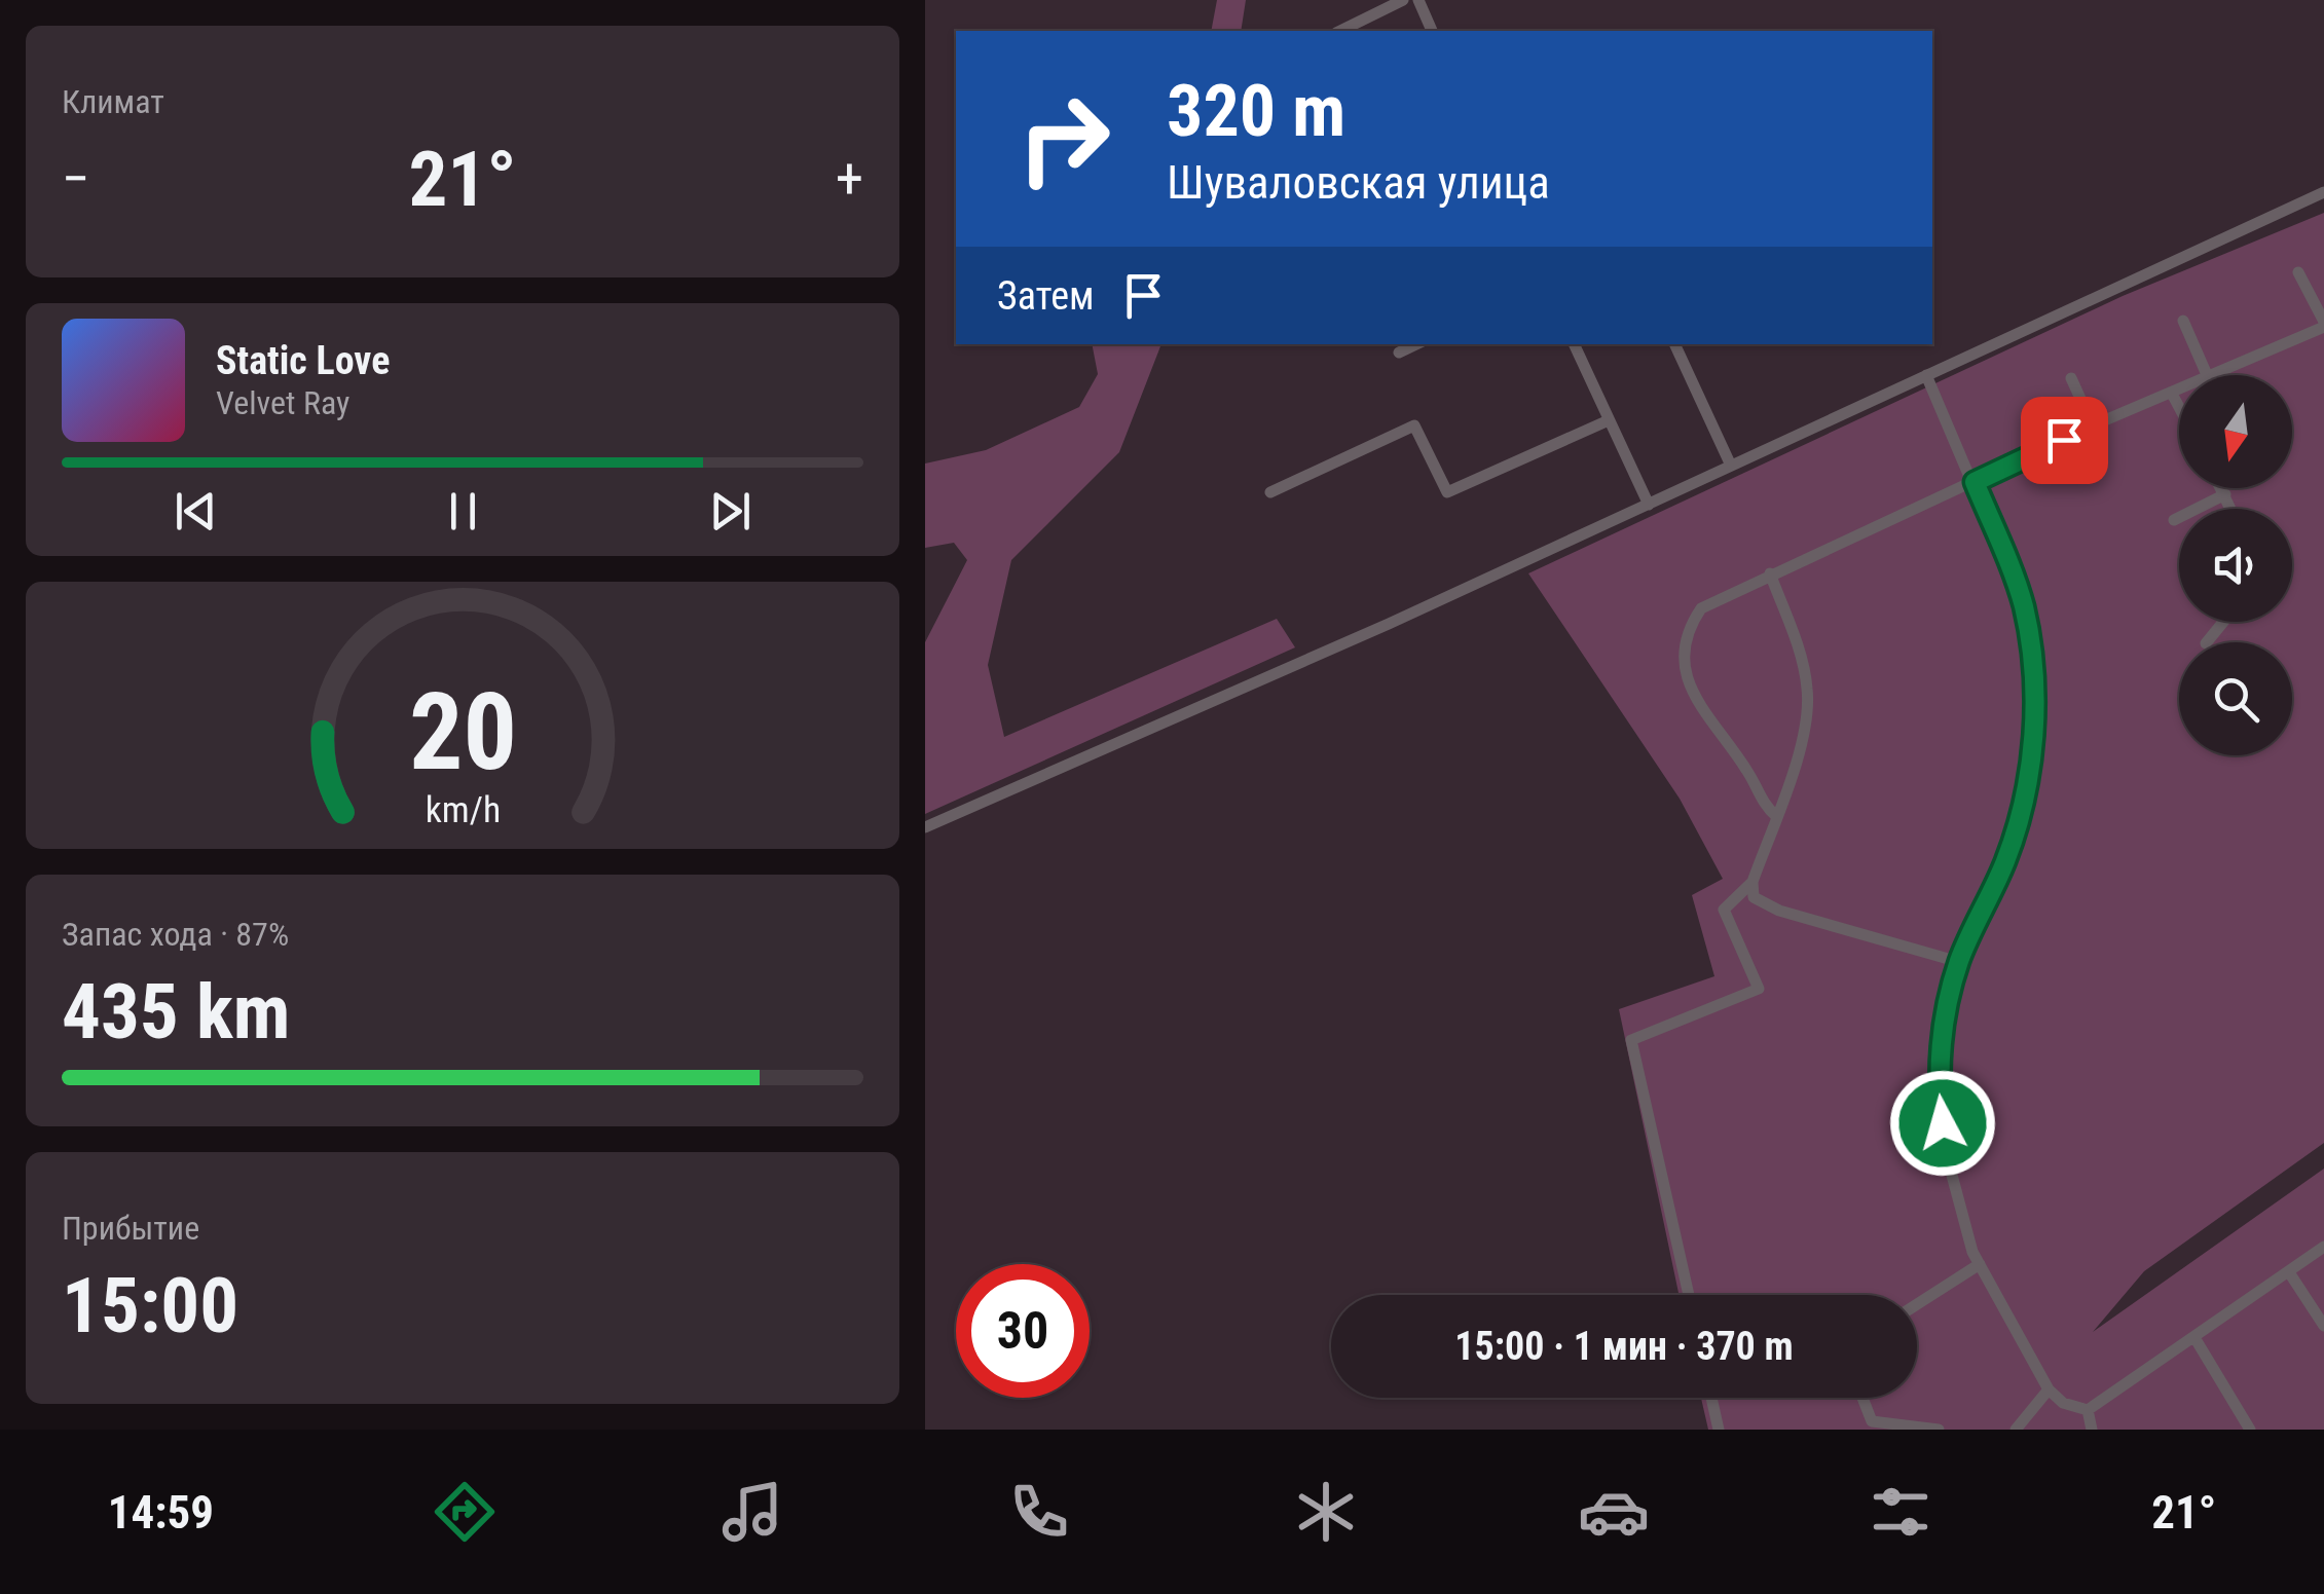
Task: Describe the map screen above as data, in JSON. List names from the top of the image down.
{
  "north": "bottom",
  "page": {
    "tile": [
      "Климат",
      ["Запас хода · 87%", "435 km"],
      ["Прибытие", "15:00"]
    ],
    "turn": ["320 m", "Шуваловская улица"],
    "heat": ["−", "21°", "+"],
    "then": "Затем",
    "song": ["Static Love", "Velvet Ray"],
    "limit": "30",
    "trip": "15:00 · 1 мин · 370 m",
    "tabs": ["14:59", "21°"],
    "gauge": ["20", "km/h"]
  }
}
